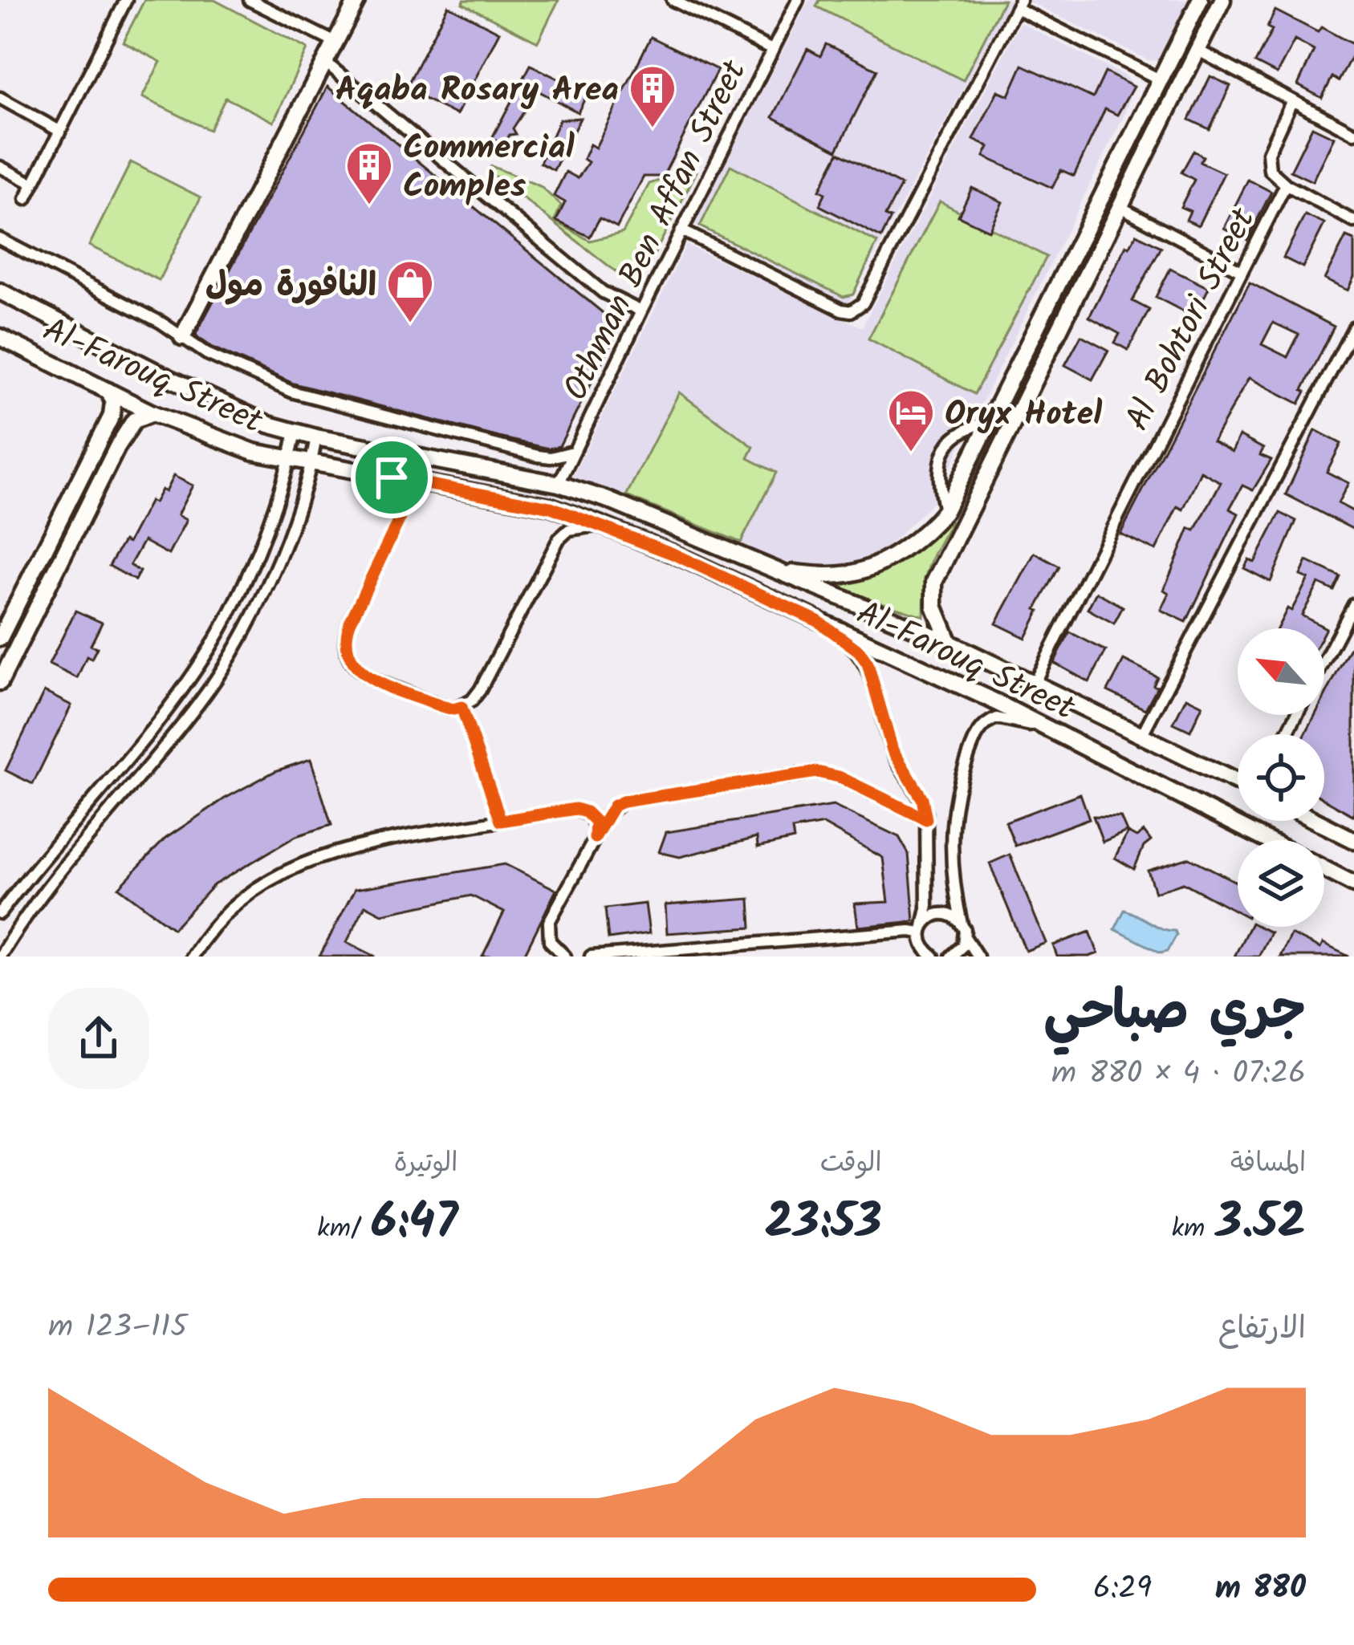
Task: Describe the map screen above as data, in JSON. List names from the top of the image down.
{
  "streets": {
    "main road": ["Al-Farouq Street"],
    "street": ["Othman Ben Affan Street", "Al Bohtori Street"]
  },
  "crossings": [
    ["Othman Ben Affan Street", "Al-Farouq Street"],
    ["Al Bohtori Street", "Al-Farouq Street"]
  ],
  "places": {
    "building": ["Aqaba Rosary Area", "Commercial Comples"],
    "shop": ["النافورة مول"],
    "hotel": ["Oryx Hotel"]
  },
  "north": "top left",
  "page": {
    "heading": ["جري صباحي", "07:26 · 4 × 880 m"],
    "stats": [
      ["المسافة", "3.52 km"],
      ["الوقت", "23:53"],
      ["الوتيرة", "6:47 /km"]
    ],
    "chart": ["الارتفاع", "115–123 m"],
    "list": [
      {
        "name": "880 m",
        "note": "6:29"
      }
    ]
  }
}
